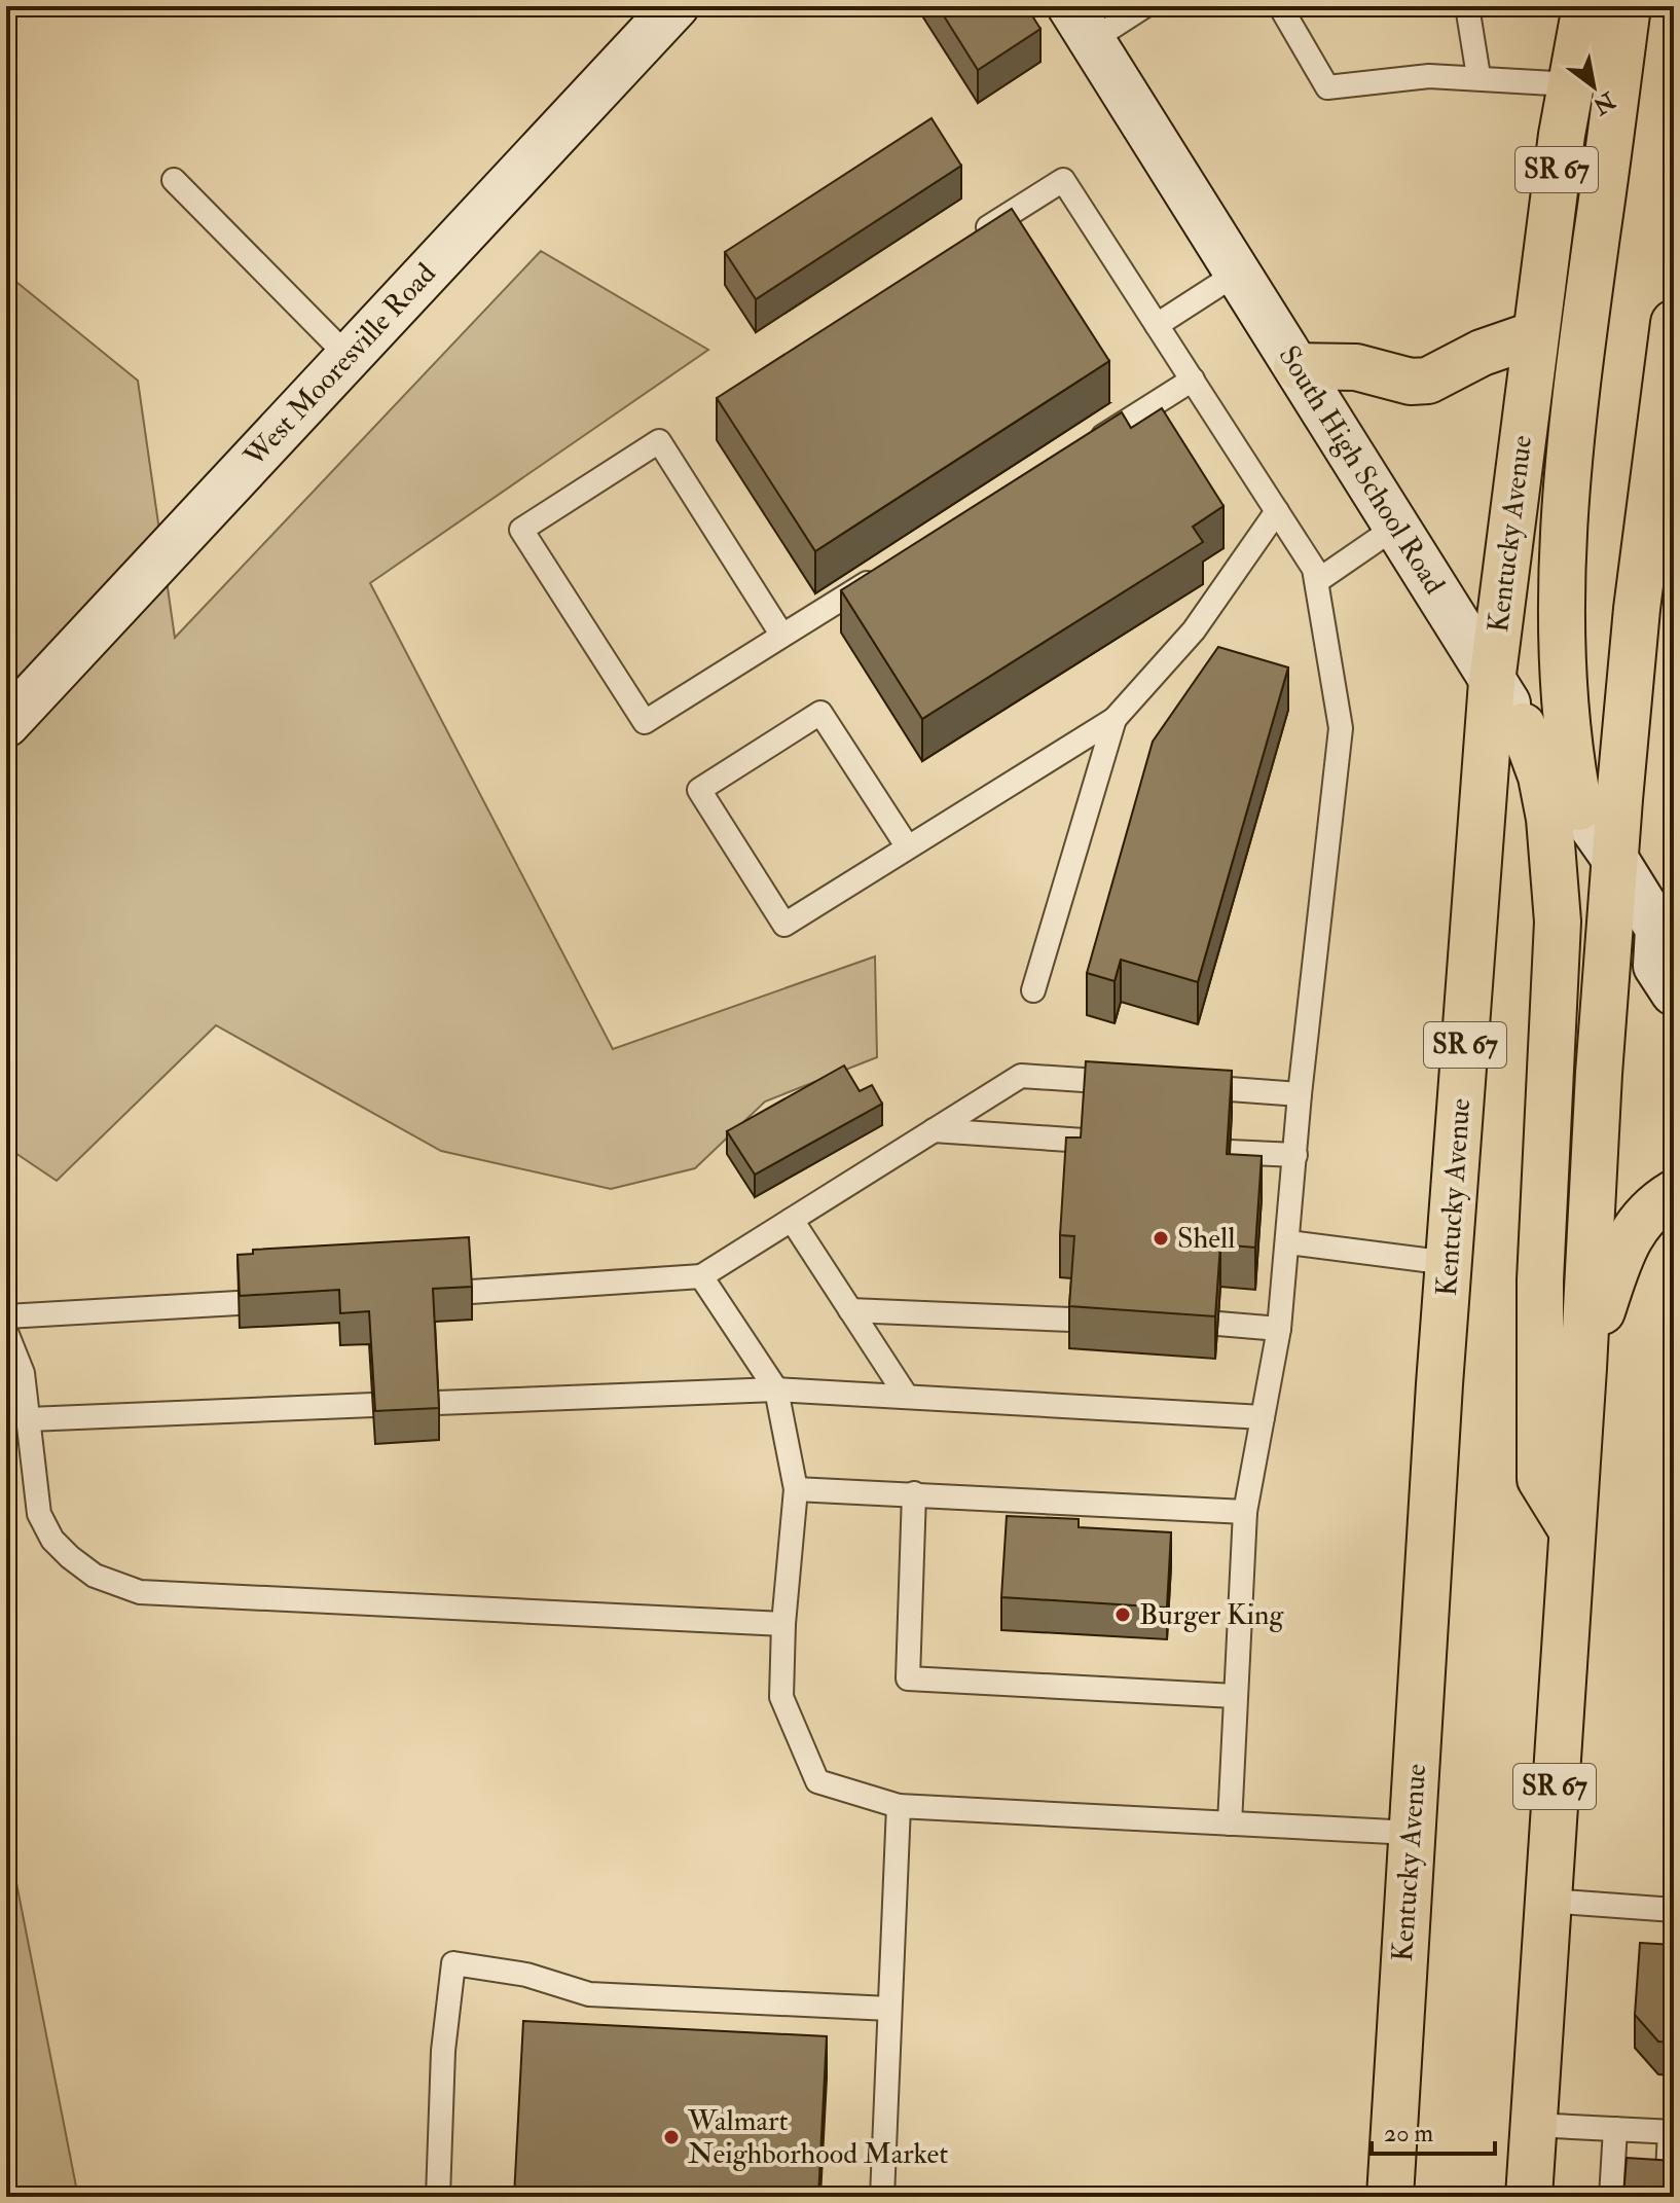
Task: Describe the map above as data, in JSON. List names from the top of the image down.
{
  "streets": {
    "main road": ["SR 67", "Kentucky Avenue"],
    "street": ["West Mooresville Road", "South High School Road"]
  },
  "crossings": [
    ["SR 67", "South High School Road"],
    ["South High School Road", "Kentucky Avenue"]
  ],
  "places": ["Shell", "Burger King", "Walmart Neighborhood Market"],
  "scale_bar": "20 m",
  "north": "bottom right"
}
